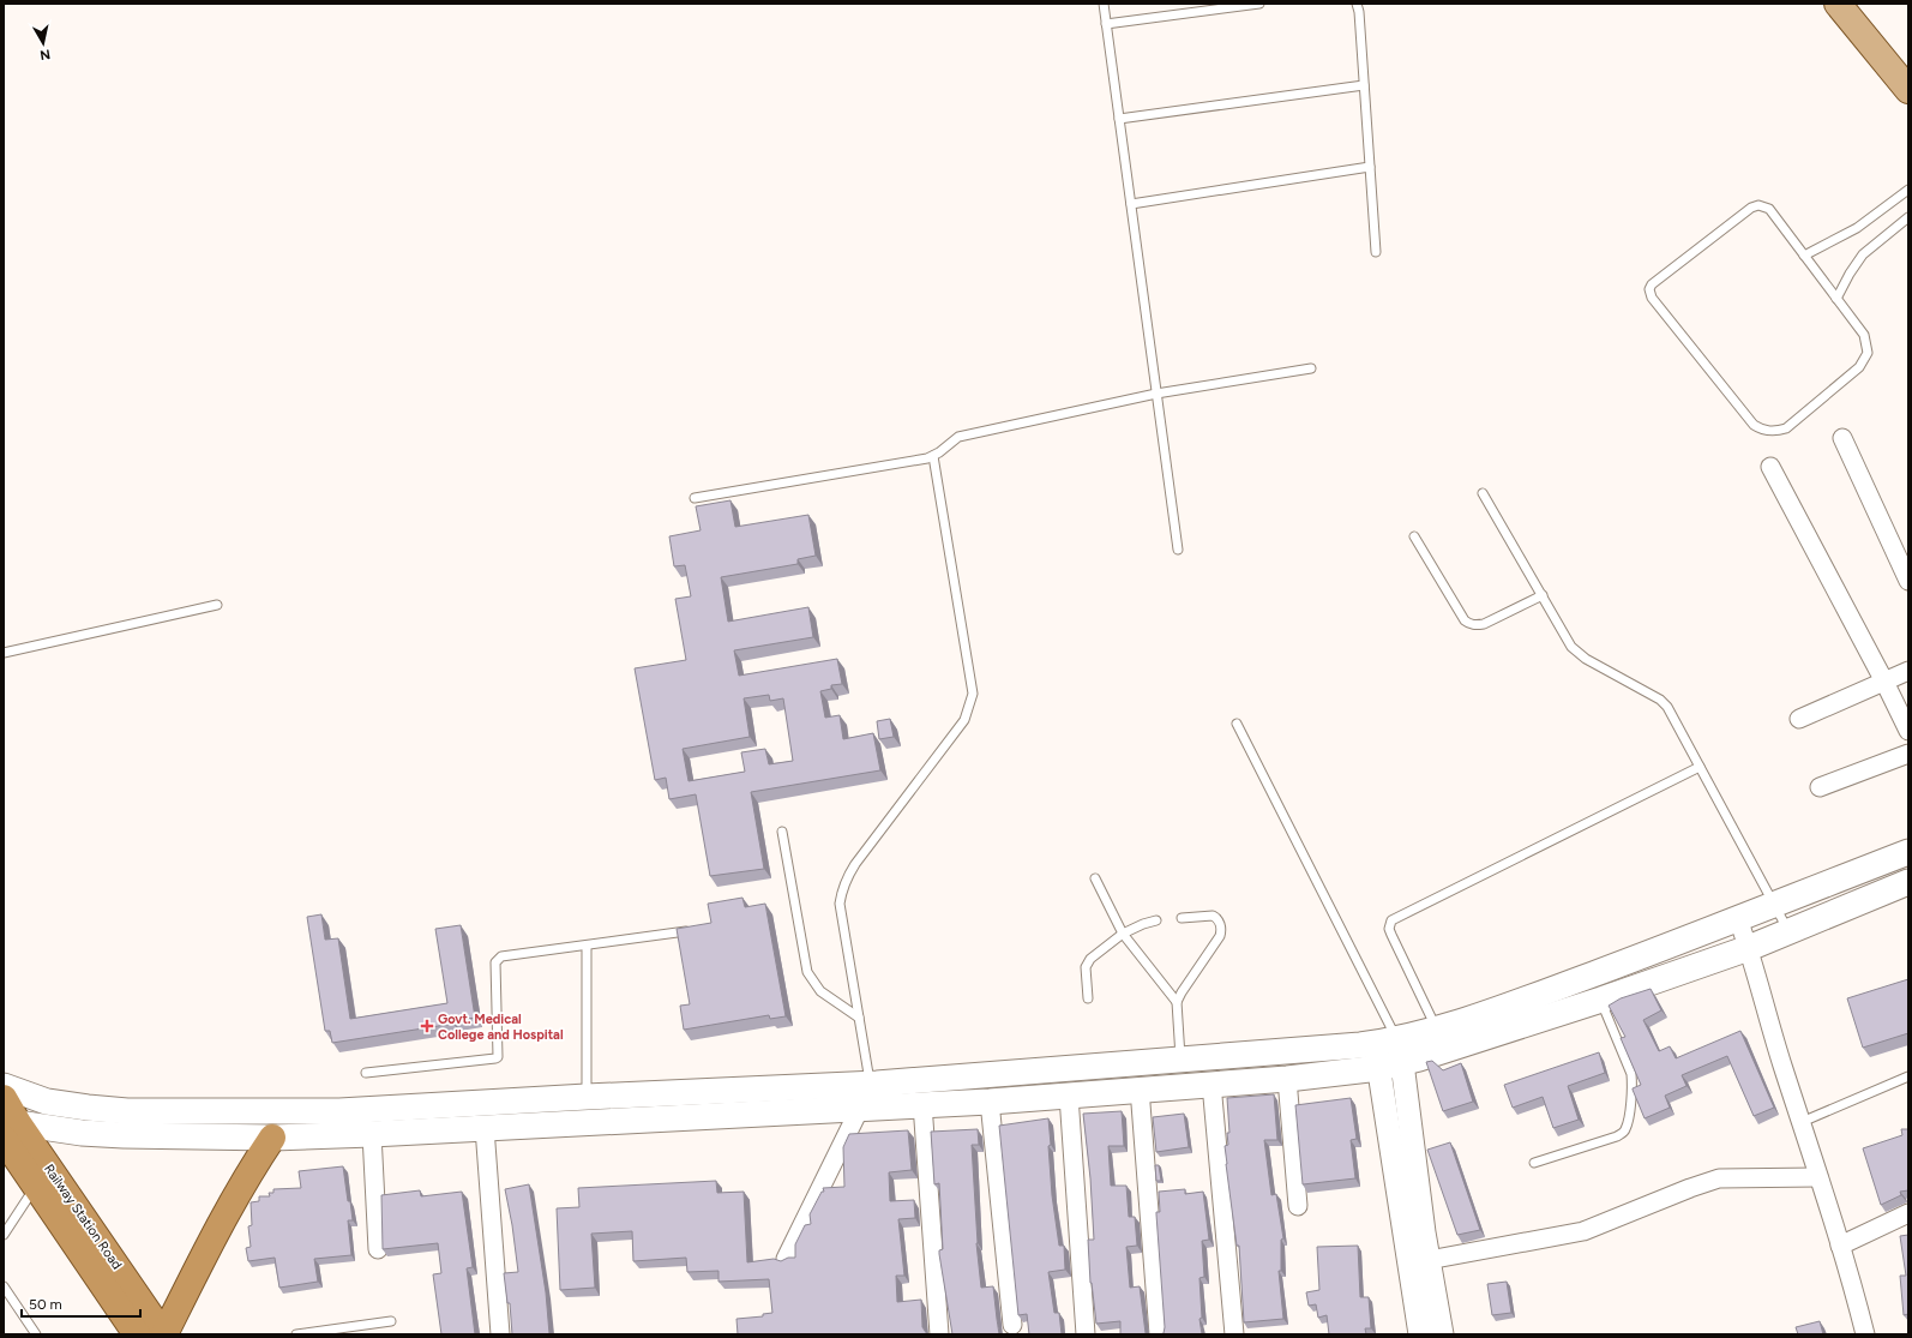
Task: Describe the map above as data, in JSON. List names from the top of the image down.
{
  "streets": {
    "highway": ["Railway Station Road"]
  },
  "places": {
    "health": ["Govt. Medical College and Hospital"]
  },
  "scale_bar": "50 m",
  "north": "bottom"
}
